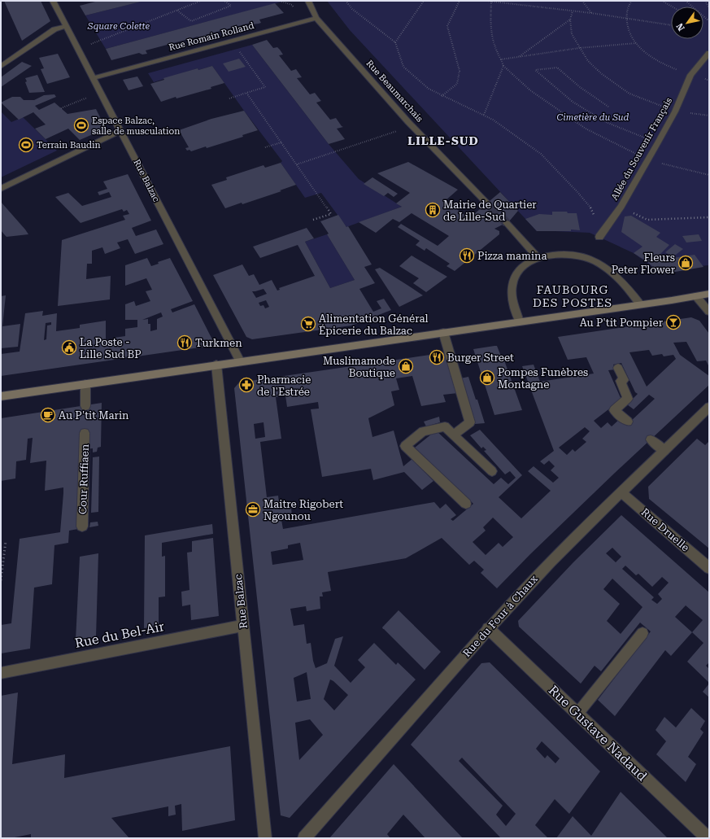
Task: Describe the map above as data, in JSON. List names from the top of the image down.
{
  "streets": {
    "street": [
      "Rue Romain Rolland",
      "Rue Beaumarchais",
      "Allée du Souvenir Français",
      "Rue Balzac",
      "Cour Ruffiaen",
      "Rue Druelle",
      "Rue du Four à Chaux",
      "Rue du Bel-Air",
      "Rue Gustave Nadaud"
    ]
  },
  "crossings": [
    ["Rue Romain Rolland", "Rue Beaumarchais"],
    ["Rue Romain Rolland", "Rue Balzac"],
    ["Rue Balzac", "Rue du Bel-Air"],
    ["Rue Druelle", "Rue du Four à Chaux"],
    ["Rue du Four à Chaux", "Rue Gustave Nadaud"]
  ],
  "districts": ["LILLE-SUD", "FAUBOURG DES POSTES"],
  "parks": ["Square Colette", "Cimetière du Sud"],
  "places": {
    "sports": ["Espace Balzac, salle de musculation", "Terrain Baudin"],
    "building": ["Mairie de Quartier de Lille-Sud"],
    "restaurant": ["Pizza mamina", "Turkmen", "Burger Street"],
    "shop": ["Fleurs Peter Flower", "Muslimamode Boutique", "Pompes Funèbres Montagne"],
    "bar": ["Au P'tit Pompier"],
    "supermarket": ["Alimentation Général Épicerie du Balzac"],
    "public building": ["La Poste - Lille Sud BP"],
    "pharmacy": ["Pharmacie de l'Estrée"],
    "cafe": ["Au P'tit Marin"],
    "office": ["Maitre Rigobert Ngounou"]
  },
  "north": "bottom left"
}
